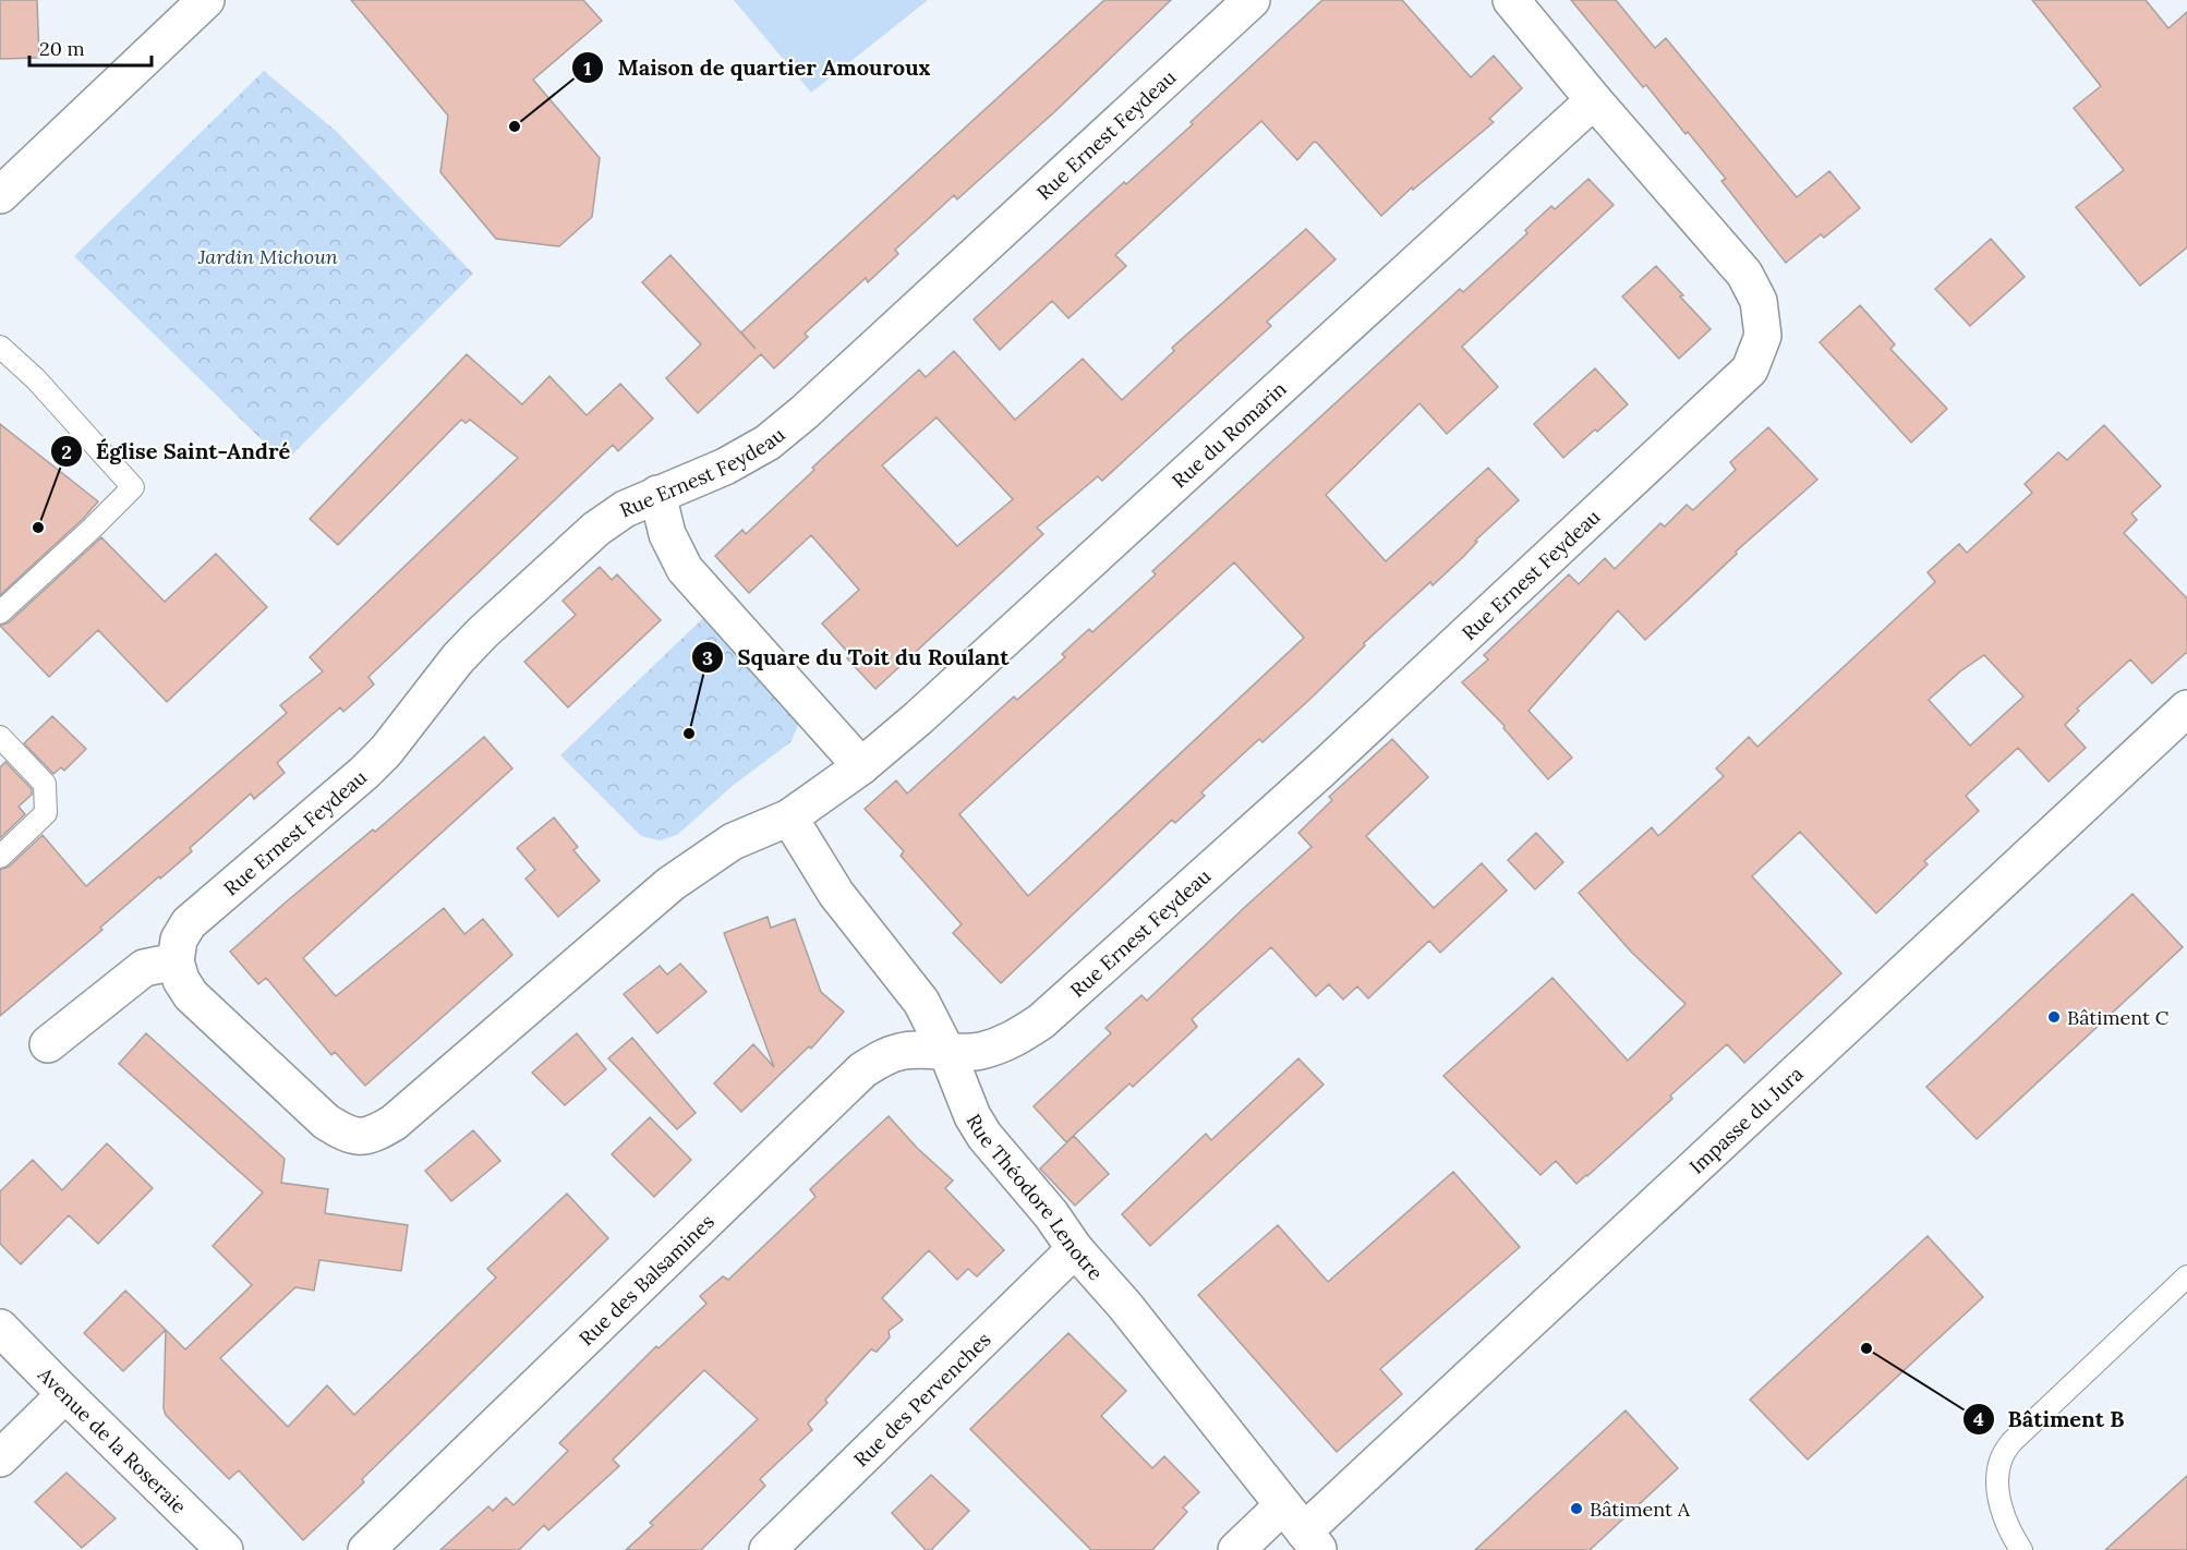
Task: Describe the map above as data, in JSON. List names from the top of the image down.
{
  "streets": {
    "street": [
      "Rue Ernest Feydeau",
      "Rue du Romarin",
      "Impasse du Jura",
      "Rue Théodore Lenotre",
      "Rue des Balsamines",
      "Rue des Pervenches",
      "Avenue de la Roseraie"
    ]
  },
  "crossings": [
    ["Rue Ernest Feydeau", "Rue du Romarin"],
    ["Rue Ernest Feydeau", "Rue Théodore Lenotre"],
    ["Rue Ernest Feydeau", "Rue des Balsamines"],
    ["Rue du Romarin", "Rue Théodore Lenotre"],
    ["Impasse du Jura", "Rue Théodore Lenotre"],
    ["Rue Théodore Lenotre", "Rue des Balsamines"],
    ["Rue Théodore Lenotre", "Rue des Pervenches"]
  ],
  "parks": ["Jardin Michoun"],
  "places": [
    "Maison de quartier Amouroux",
    "Église Saint-André",
    "Square du Toit du Roulant",
    "Bâtiment C",
    "Bâtiment B",
    "Bâtiment A"
  ],
  "scale_bar": "20 m"
}
